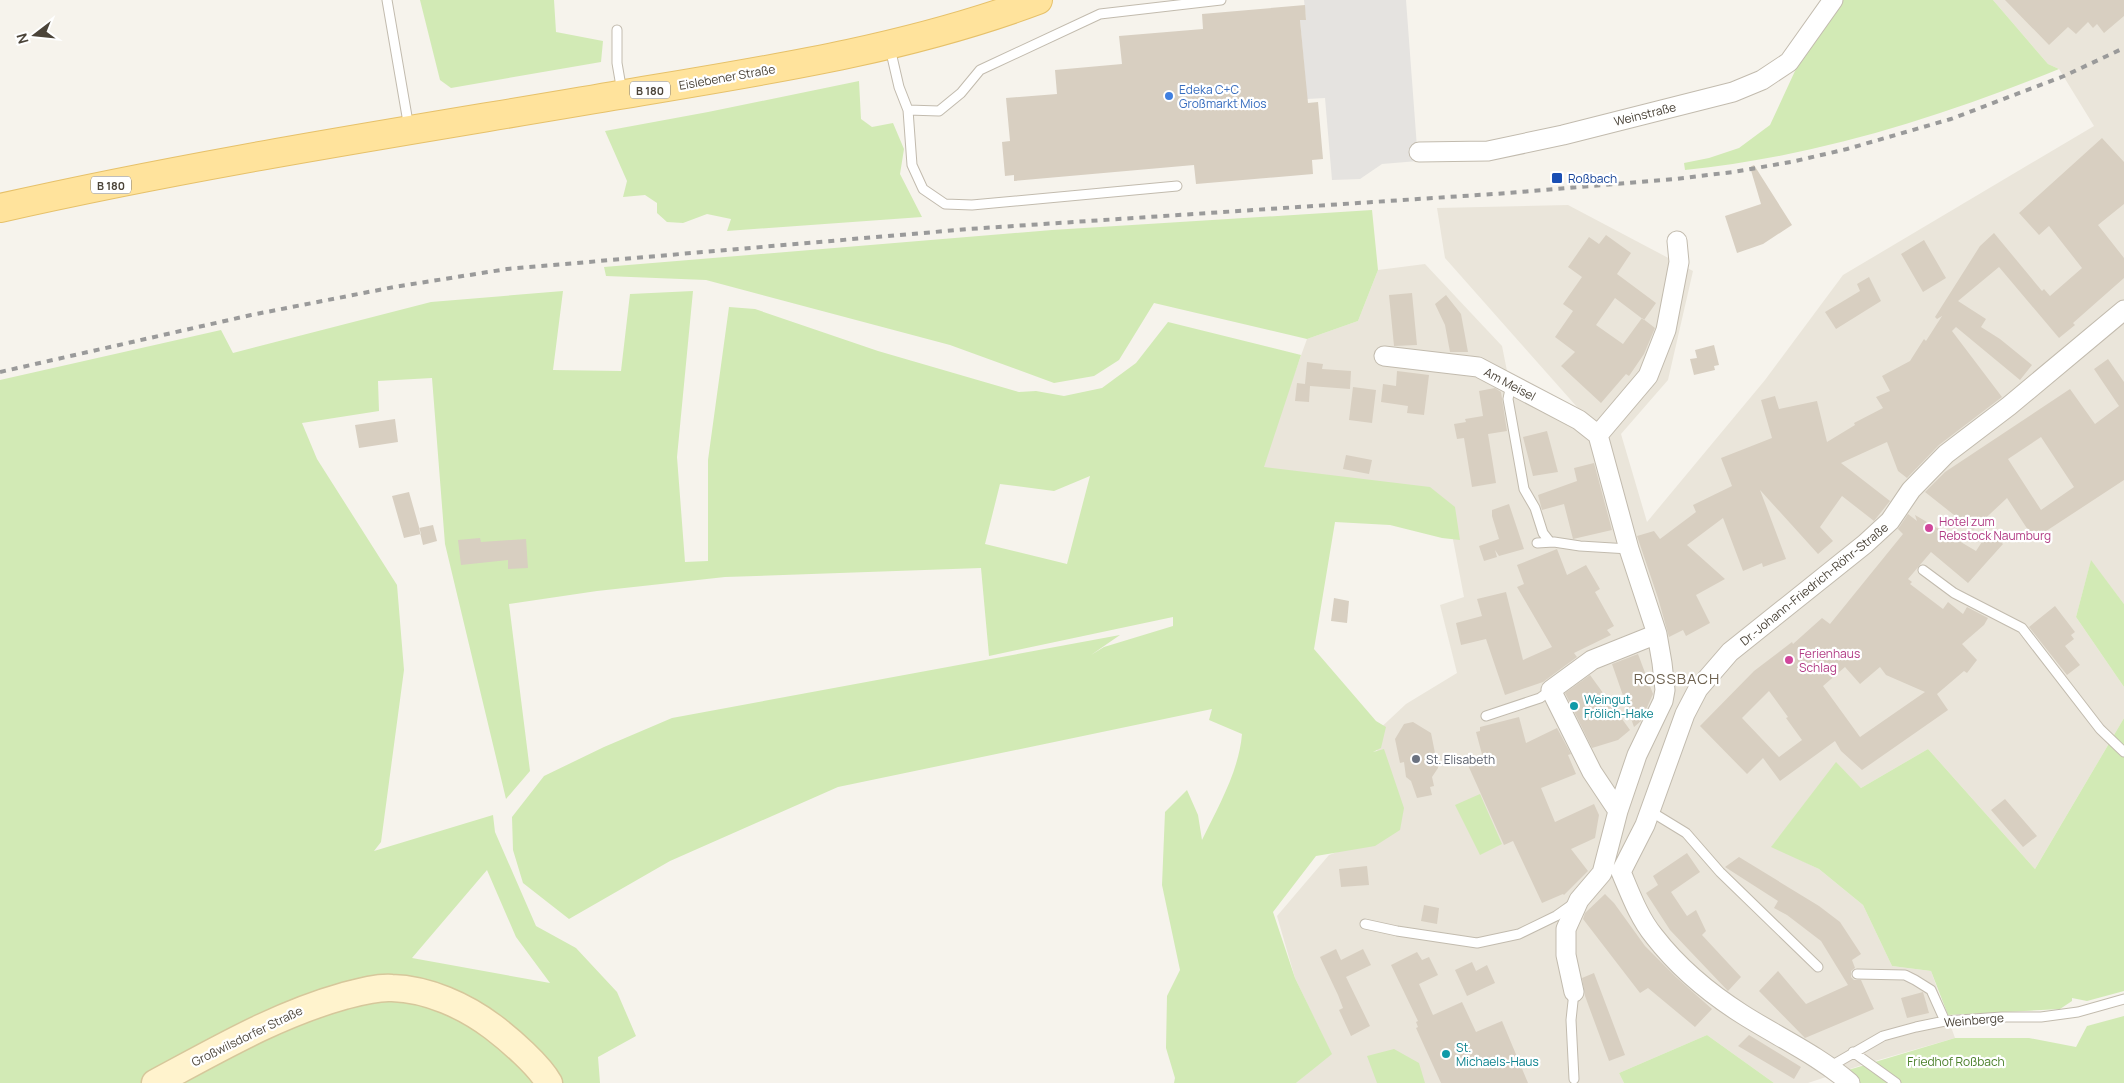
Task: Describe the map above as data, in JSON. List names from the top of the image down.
{
  "streets": {
    "main road": ["Eislebener Straße", "B 180"],
    "street": [
      "Weinstraße",
      "Am Meisel",
      "Dr.-Johann-Friedrich-Röhr-Straße",
      "Großwilsdorfer Straße"
    ],
    "lane": ["Weinberge"]
  },
  "crossings": [
    ["Eislebener Straße", "B 180"]
  ],
  "districts": ["ROSSBACH"],
  "parks": ["Friedhof Roßbach"],
  "places": {
    "other": [
      "Edeka C+C Großmarkt Mios",
      "Hotel zum Rebstock Naumburg",
      "Ferienhaus Schlag",
      "Weingut Frölich-Hake",
      "St. Elisabeth",
      "St. Michaels-Haus"
    ],
    "transit": ["Roßbach"]
  },
  "north": "left"
}
